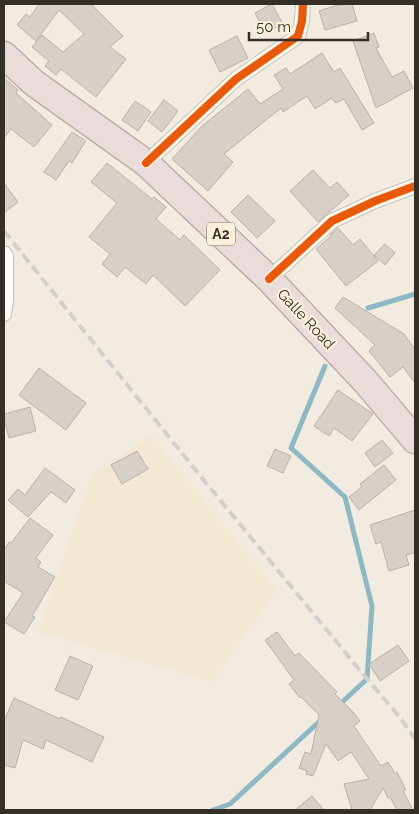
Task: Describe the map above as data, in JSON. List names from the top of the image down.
{
  "streets": {
    "highway": ["A2", "Galle Road"]
  },
  "scale_bar": "50 m"
}
